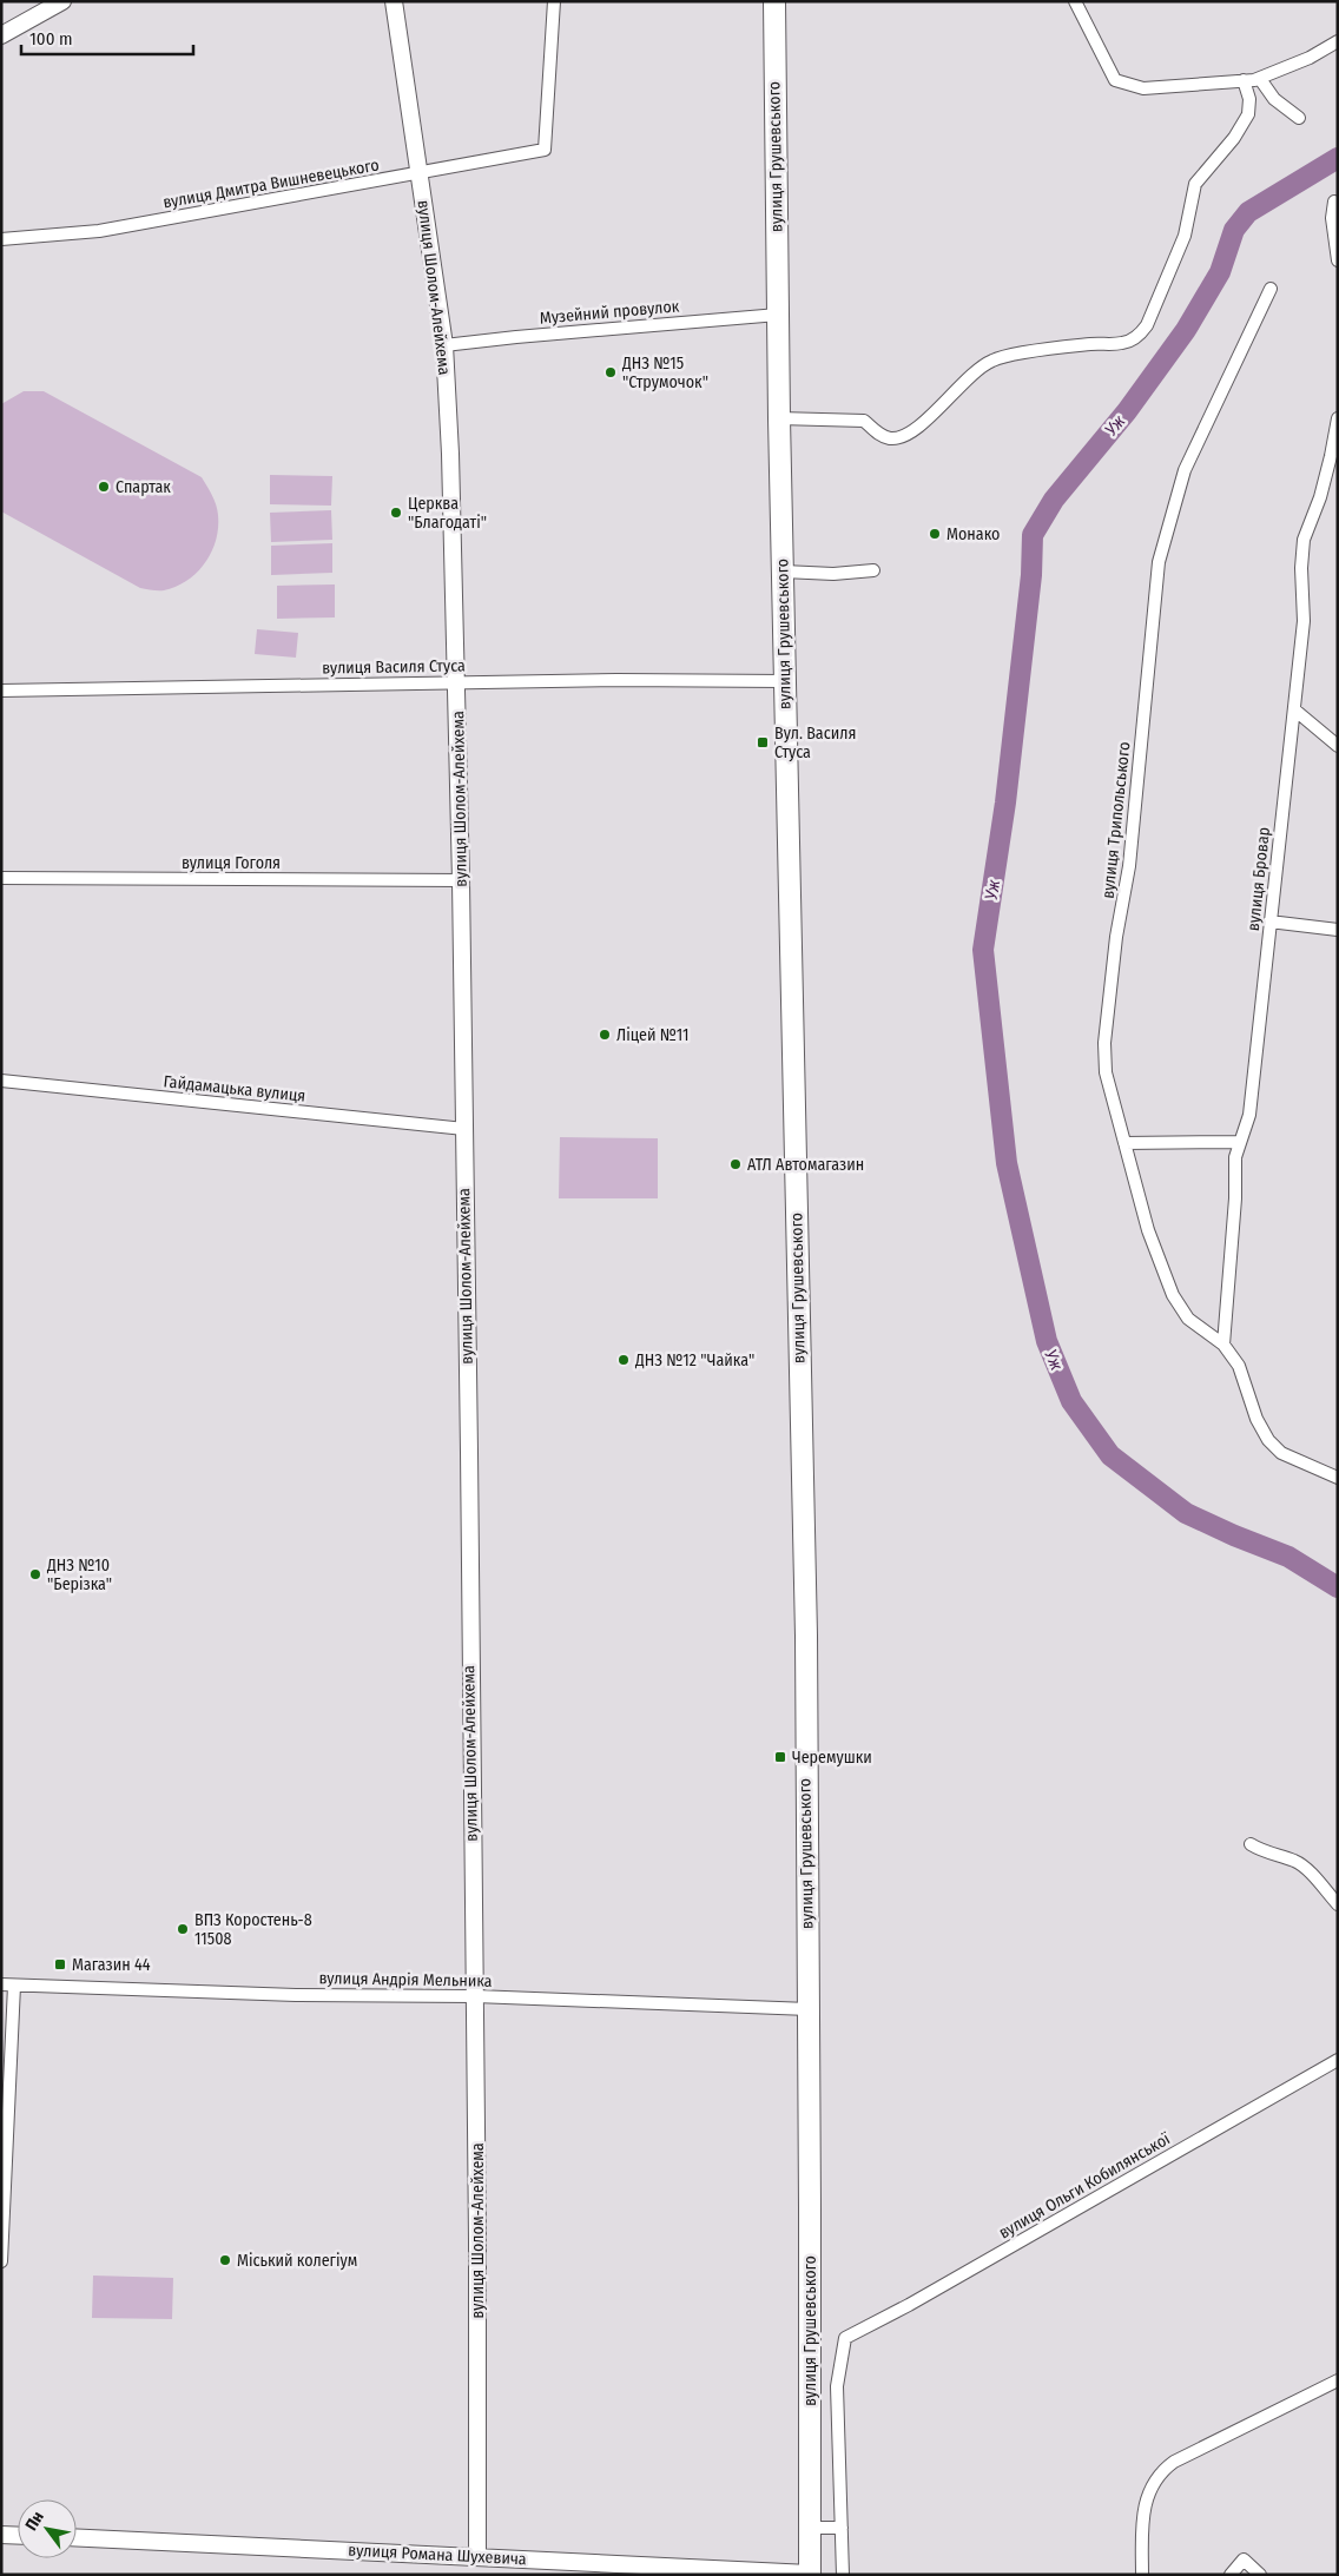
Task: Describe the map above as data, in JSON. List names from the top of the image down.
{
  "streets": {
    "highway": ["вулиця Грушевського"],
    "street": [
      "вулиця Дмитра Вишневецького",
      "вулиця Шолом-Алейхема",
      "Музейний провулок",
      "вулиця Василя Стуса",
      "вулиця Трипольського",
      "вулиця Гоголя",
      "вулиця Бровар",
      "Гайдамацька вулиця",
      "вулиця Андрія Мельника",
      "вулиця Ольги Кобилянської",
      "вулиця Романа Шухевича"
    ]
  },
  "crossings": [
    ["вулиця Грушевського", "Музейний провулок"],
    ["вулиця Грушевського", "вулиця Василя Стуса"],
    ["вулиця Грушевського", "вулиця Андрія Мельника"],
    ["вулиця Грушевського", "вулиця Романа Шухевича"],
    ["вулиця Дмитра Вишневецького", "вулиця Шолом-Алейхема"],
    ["вулиця Шолом-Алейхема", "Музейний провулок"],
    ["вулиця Шолом-Алейхема", "вулиця Василя Стуса"],
    ["вулиця Шолом-Алейхема", "вулиця Гоголя"],
    ["вулиця Шолом-Алейхема", "Гайдамацька вулиця"],
    ["вулиця Шолом-Алейхема", "вулиця Андрія Мельника"],
    ["вулиця Шолом-Алейхема", "вулиця Романа Шухевича"],
    ["вулиця Трипольського", "вулиця Бровар"]
  ],
  "water": ["Уж"],
  "places": {
    "other": [
      "ДНЗ №15 \"Струмочок\"",
      "Спартак",
      "Церква \"Благодаті\"",
      "Монако",
      "Ліцей №11",
      "АТЛ Автомагазин",
      "ДНЗ №12 \"Чайка\"",
      "ДНЗ №10 \"Берізка\"",
      "ВПЗ Коростень-8 11508",
      "Міський колегіум"
    ],
    "transit": ["Вул. Василя Стуса", "Черемушки", "Магазин 44"]
  },
  "scale_bar": "100 m",
  "north": "top left"
}
